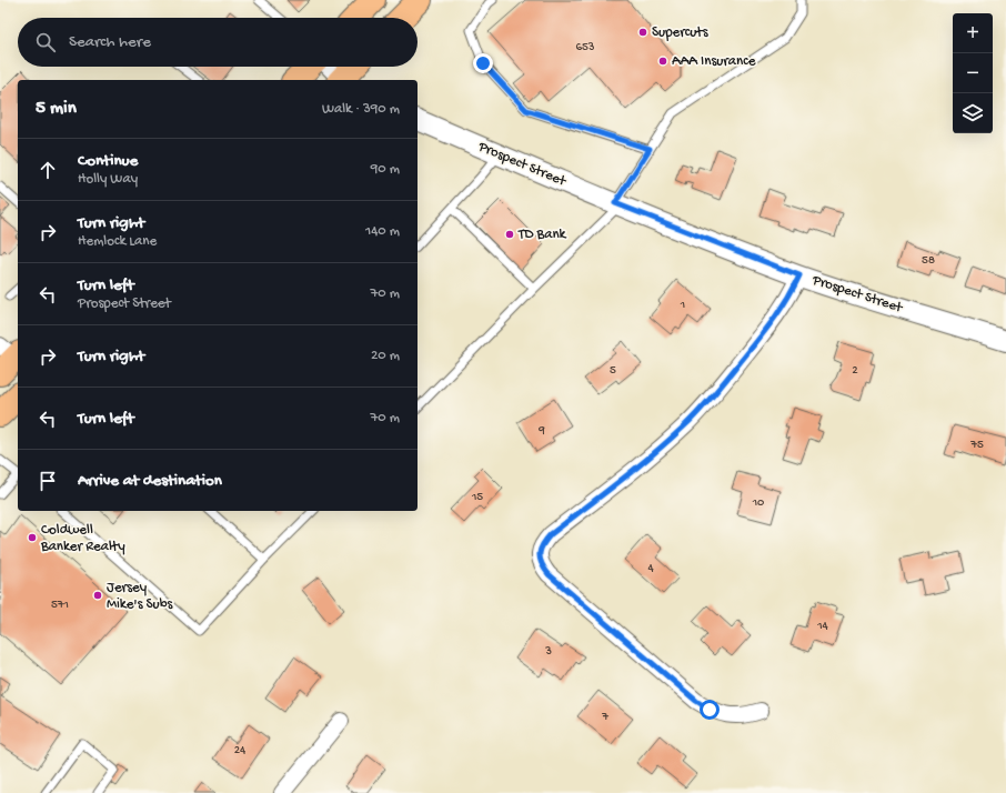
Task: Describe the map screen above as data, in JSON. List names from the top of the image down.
{
  "streets": {
    "street": ["Prospect Street"]
  },
  "places": [
    "Supercuts",
    "AAA Insurance",
    "TD Bank",
    "Coldwell Banker Realty",
    "Jersey Mike's Subs"
  ],
  "house_numbers": [
    "653",
    "58",
    "1",
    "5",
    "2",
    "9",
    "75",
    "15",
    "10",
    "4",
    "571",
    "14",
    "3",
    "7",
    "24"
  ],
  "page": {
    "map_buttons": ["+", "−"],
    "search": "Search here",
    "heading": ["5 min", "Walk · 390 m"],
    "list": [
      ["Continue", "Holly Way", "90 m"],
      ["Turn right", "Hemlock Lane", "140 m"],
      ["Turn left", "Prospect Street", "70 m"],
      ["Turn right", "20 m"],
      ["Turn left", "70 m"],
      "Arrive at destination"
    ]
  }
}
